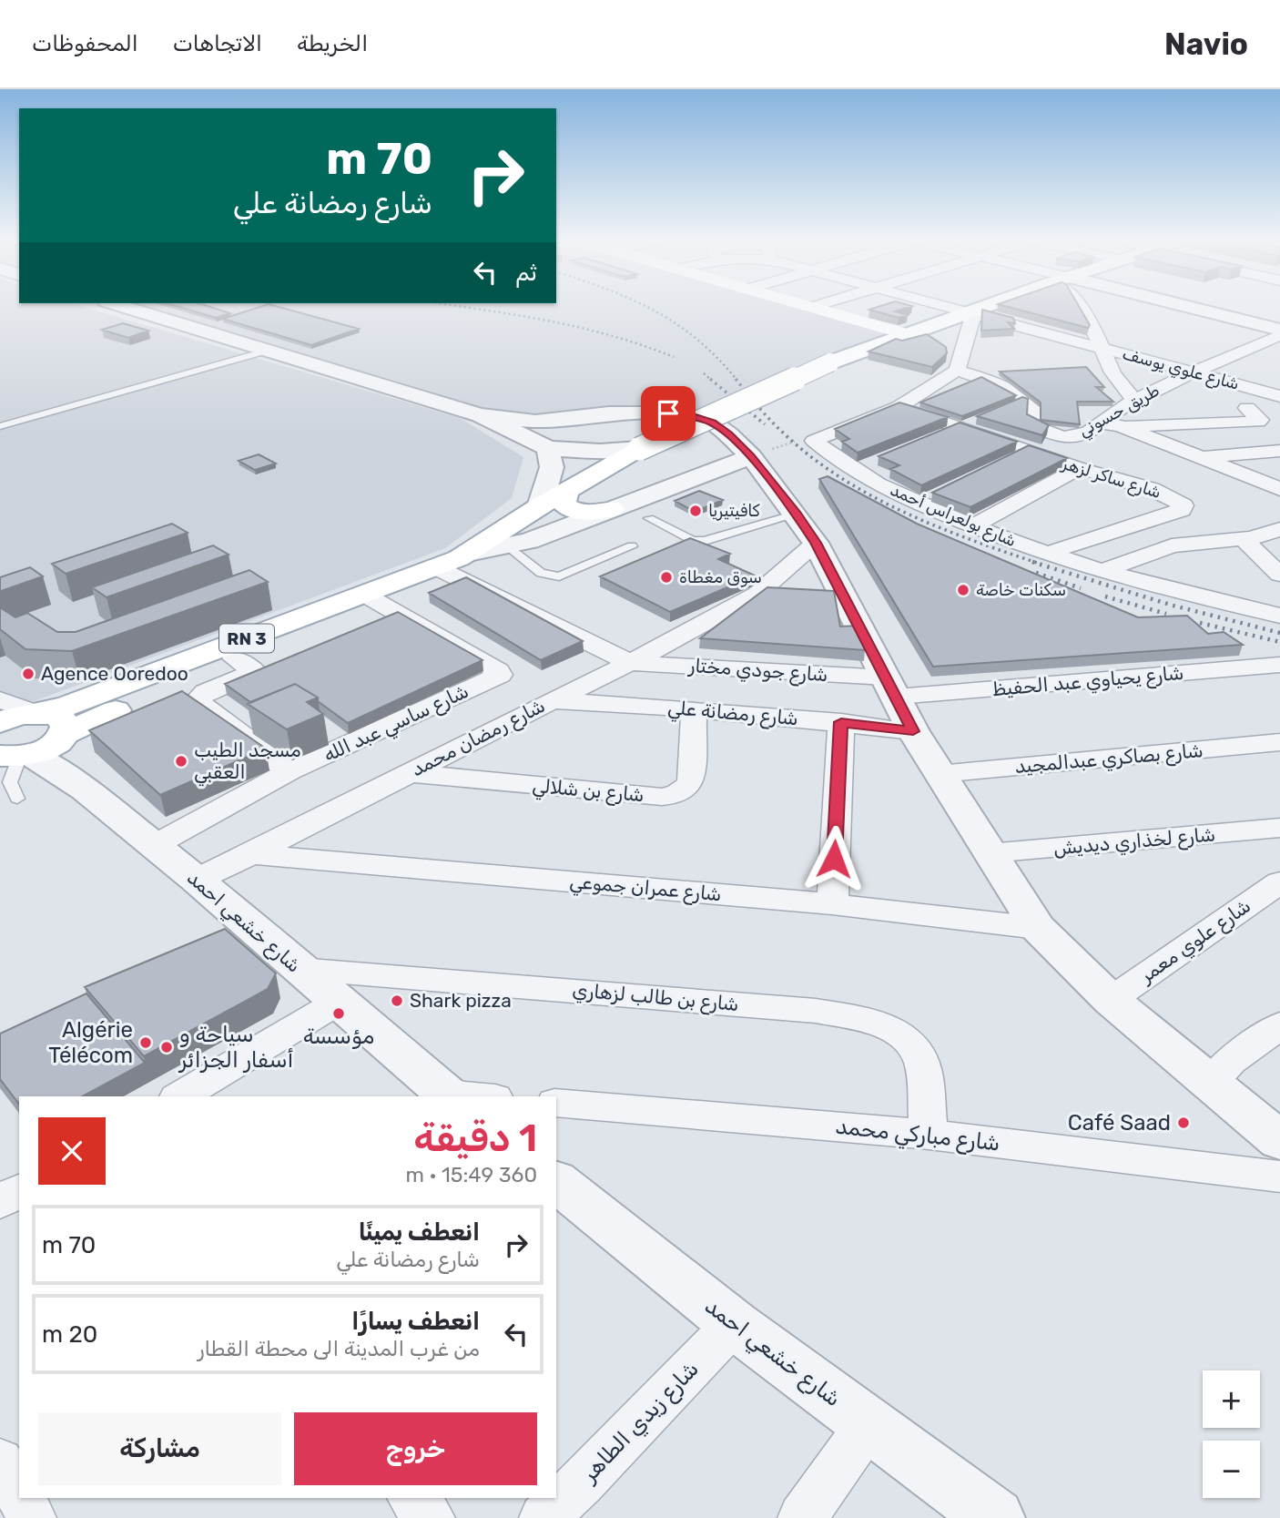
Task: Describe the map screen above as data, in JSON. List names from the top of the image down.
{
  "streets": {
    "main road": ["RN 3"],
    "street": [
      "شارع علوي يوسف",
      "طريق حسوني",
      "شارع ساكر لزهر",
      "شارع بولعراس أحمد",
      "شارع جودي مختار",
      "شارع يحياوي عبد الحفيظ",
      "شارع رمضانة علي",
      "شارع ساسي عبد الله",
      "شارع رمضان محمد",
      "شارع بصاكري عبدالمجيد",
      "شارع بن شلالي",
      "شارع لخذاري ديديش",
      "شارع عمران جموعي",
      "شارع خشعي احمد",
      "شارع علوي معمر",
      "شارع بن طالب لزهاري",
      "شارع مباركي محمد",
      "شارع زيدي الطاهر"
    ]
  },
  "crossings": [
    ["شارع علوي يوسف", "طريق حسوني"],
    ["شارع علوي يوسف", "RN 3"],
    ["طريق حسوني", "شارع ساكر لزهر"],
    ["شارع ساكر لزهر", "شارع بولعراس أحمد"],
    ["RN 3", "شارع ساسي عبد الله"],
    ["شارع جودي مختار", "شارع يحياوي عبد الحفيظ"],
    ["شارع جودي مختار", "شارع رمضان محمد"],
    ["شارع رمضانة علي", "شارع رمضان محمد"],
    ["شارع رمضانة علي", "شارع بن شلالي"],
    ["شارع ساسي عبد الله", "شارع خشعي احمد"],
    ["شارع رمضان محمد", "شارع بن شلالي"],
    ["شارع رمضان محمد", "شارع عمران جموعي"],
    ["شارع رمضان محمد", "شارع خشعي احمد"],
    ["شارع خشعي احمد", "شارع بن طالب لزهاري"],
    ["شارع خشعي احمد", "شارع زيدي الطاهر"],
    ["شارع بن طالب لزهاري", "شارع مباركي محمد"]
  ],
  "places": [
    "كافيتيريا",
    "سوق مغطاة",
    "سكنات خاصة",
    "Agence Ooredoo",
    "مسجد الطيب العقبي",
    "Shark pizza",
    "مؤسسة",
    "Algérie Télécom",
    "سياحة و أسفار الجزائر",
    "Café Saad"
  ],
  "page": {
    "header": "Navio",
    "nav": ["الخريطة", "الاتجاهات", "المحفوظات"],
    "turn": ["70 m", "شارع رمضانة علي"],
    "then": "ثم",
    "heading": ["1 دقيقة", "360 m · 15:49"],
    "list": [
      {
        "name": "انعطف يمينًا",
        "note": "شارع رمضانة علي",
        "value": "70 m"
      },
      {
        "name": "انعطف يسارًا",
        "note": "من غرب المدينة الى محطة القطار",
        "value": "20 m"
      }
    ],
    "map_buttons": ["+", "−"],
    "buttons": ["خروج", "مشاركة"]
  }
}
